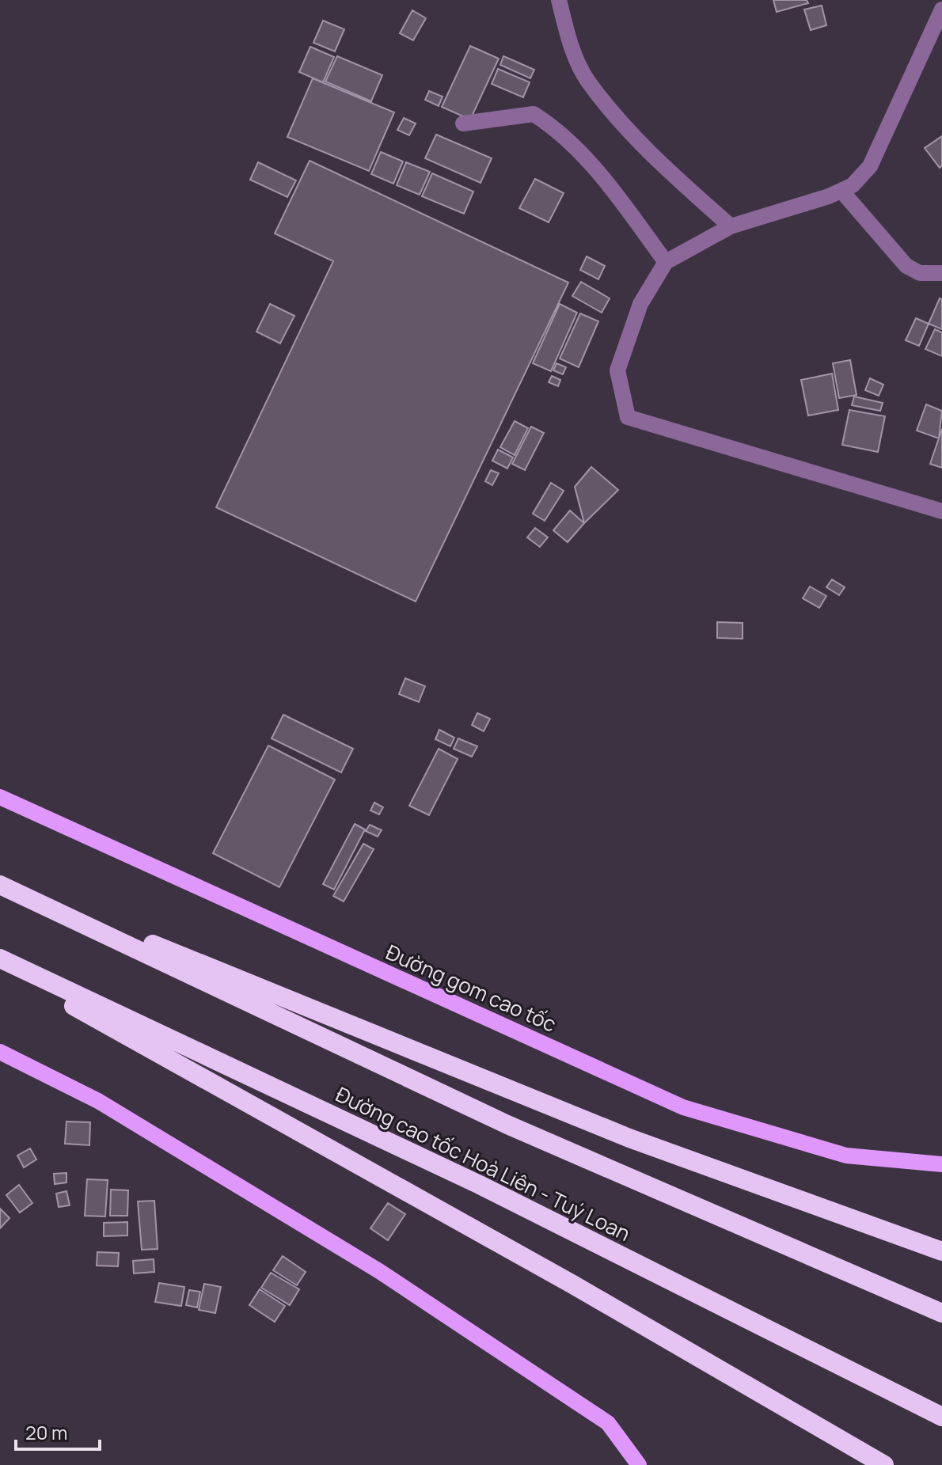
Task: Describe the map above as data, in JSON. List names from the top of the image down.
{
  "streets": {
    "highway": ["Đường cao tốc Hoà Liên - Tuý Loan"],
    "main road": ["Đường gom cao tốc"]
  },
  "scale_bar": "20 m"
}
